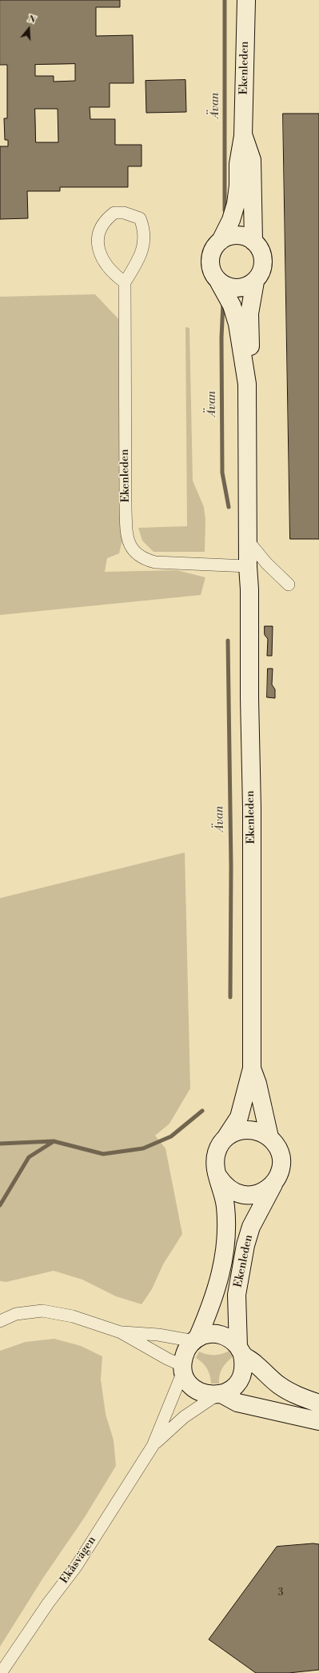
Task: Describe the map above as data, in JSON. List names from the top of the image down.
{
  "streets": {
    "street": ["Ekenleden", "Ekåsvägen"]
  },
  "crossings": [
    ["Ekenleden", "Ekåsvägen"]
  ],
  "water": ["Ävan"],
  "house_numbers": ["3"],
  "north": "top"
}
